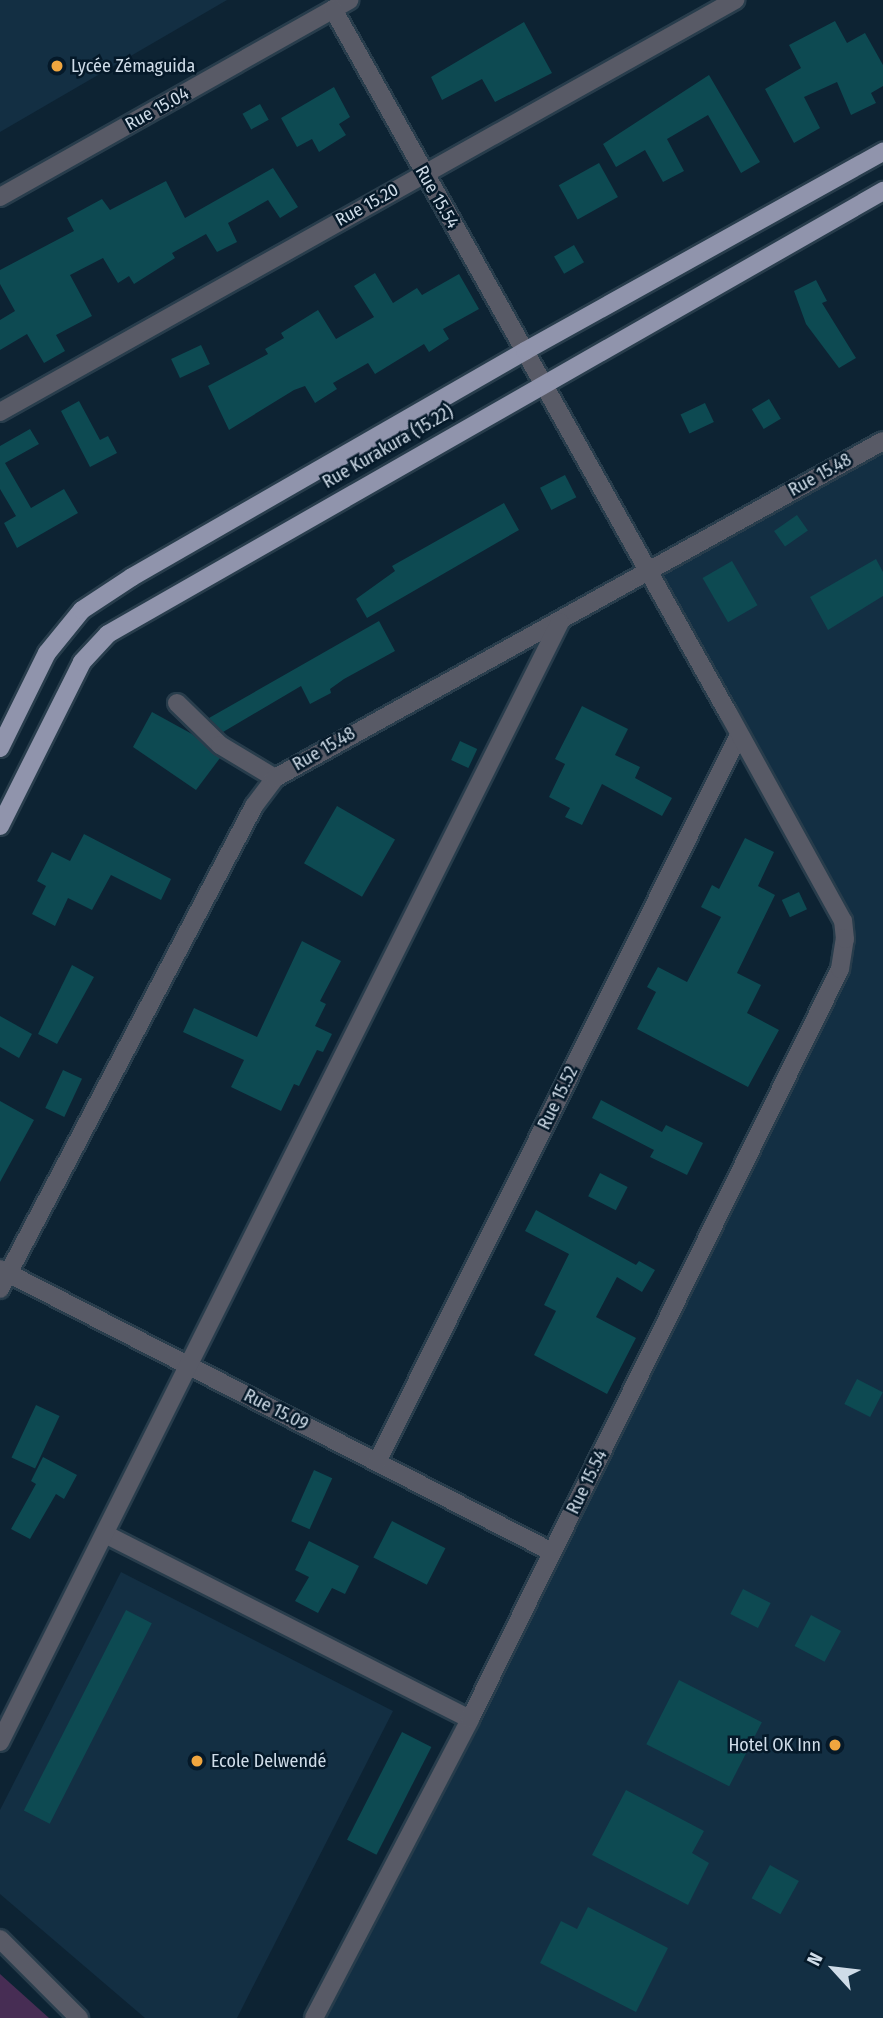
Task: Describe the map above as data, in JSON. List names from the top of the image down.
{
  "streets": {
    "main road": ["Rue Kurakura (15.22)"],
    "street": [
      "Rue 15.04",
      "Rue 15.54",
      "Rue 15.20",
      "Rue 15.48",
      "Rue 15.52",
      "Rue 15.09"
    ]
  },
  "crossings": [
    ["Rue 15.04", "Rue 15.54"],
    ["Rue 15.54", "Rue 15.20"],
    ["Rue 15.54", "Rue Kurakura (15.22)"],
    ["Rue 15.54", "Rue 15.48"],
    ["Rue 15.54", "Rue 15.52"],
    ["Rue 15.54", "Rue 15.09"],
    ["Rue 15.48", "Rue 15.09"],
    ["Rue 15.52", "Rue 15.09"]
  ],
  "places": ["Lycée Zémaguida", "Hotel OK Inn", "Ecole Delwendé"],
  "north": "top left"
}
